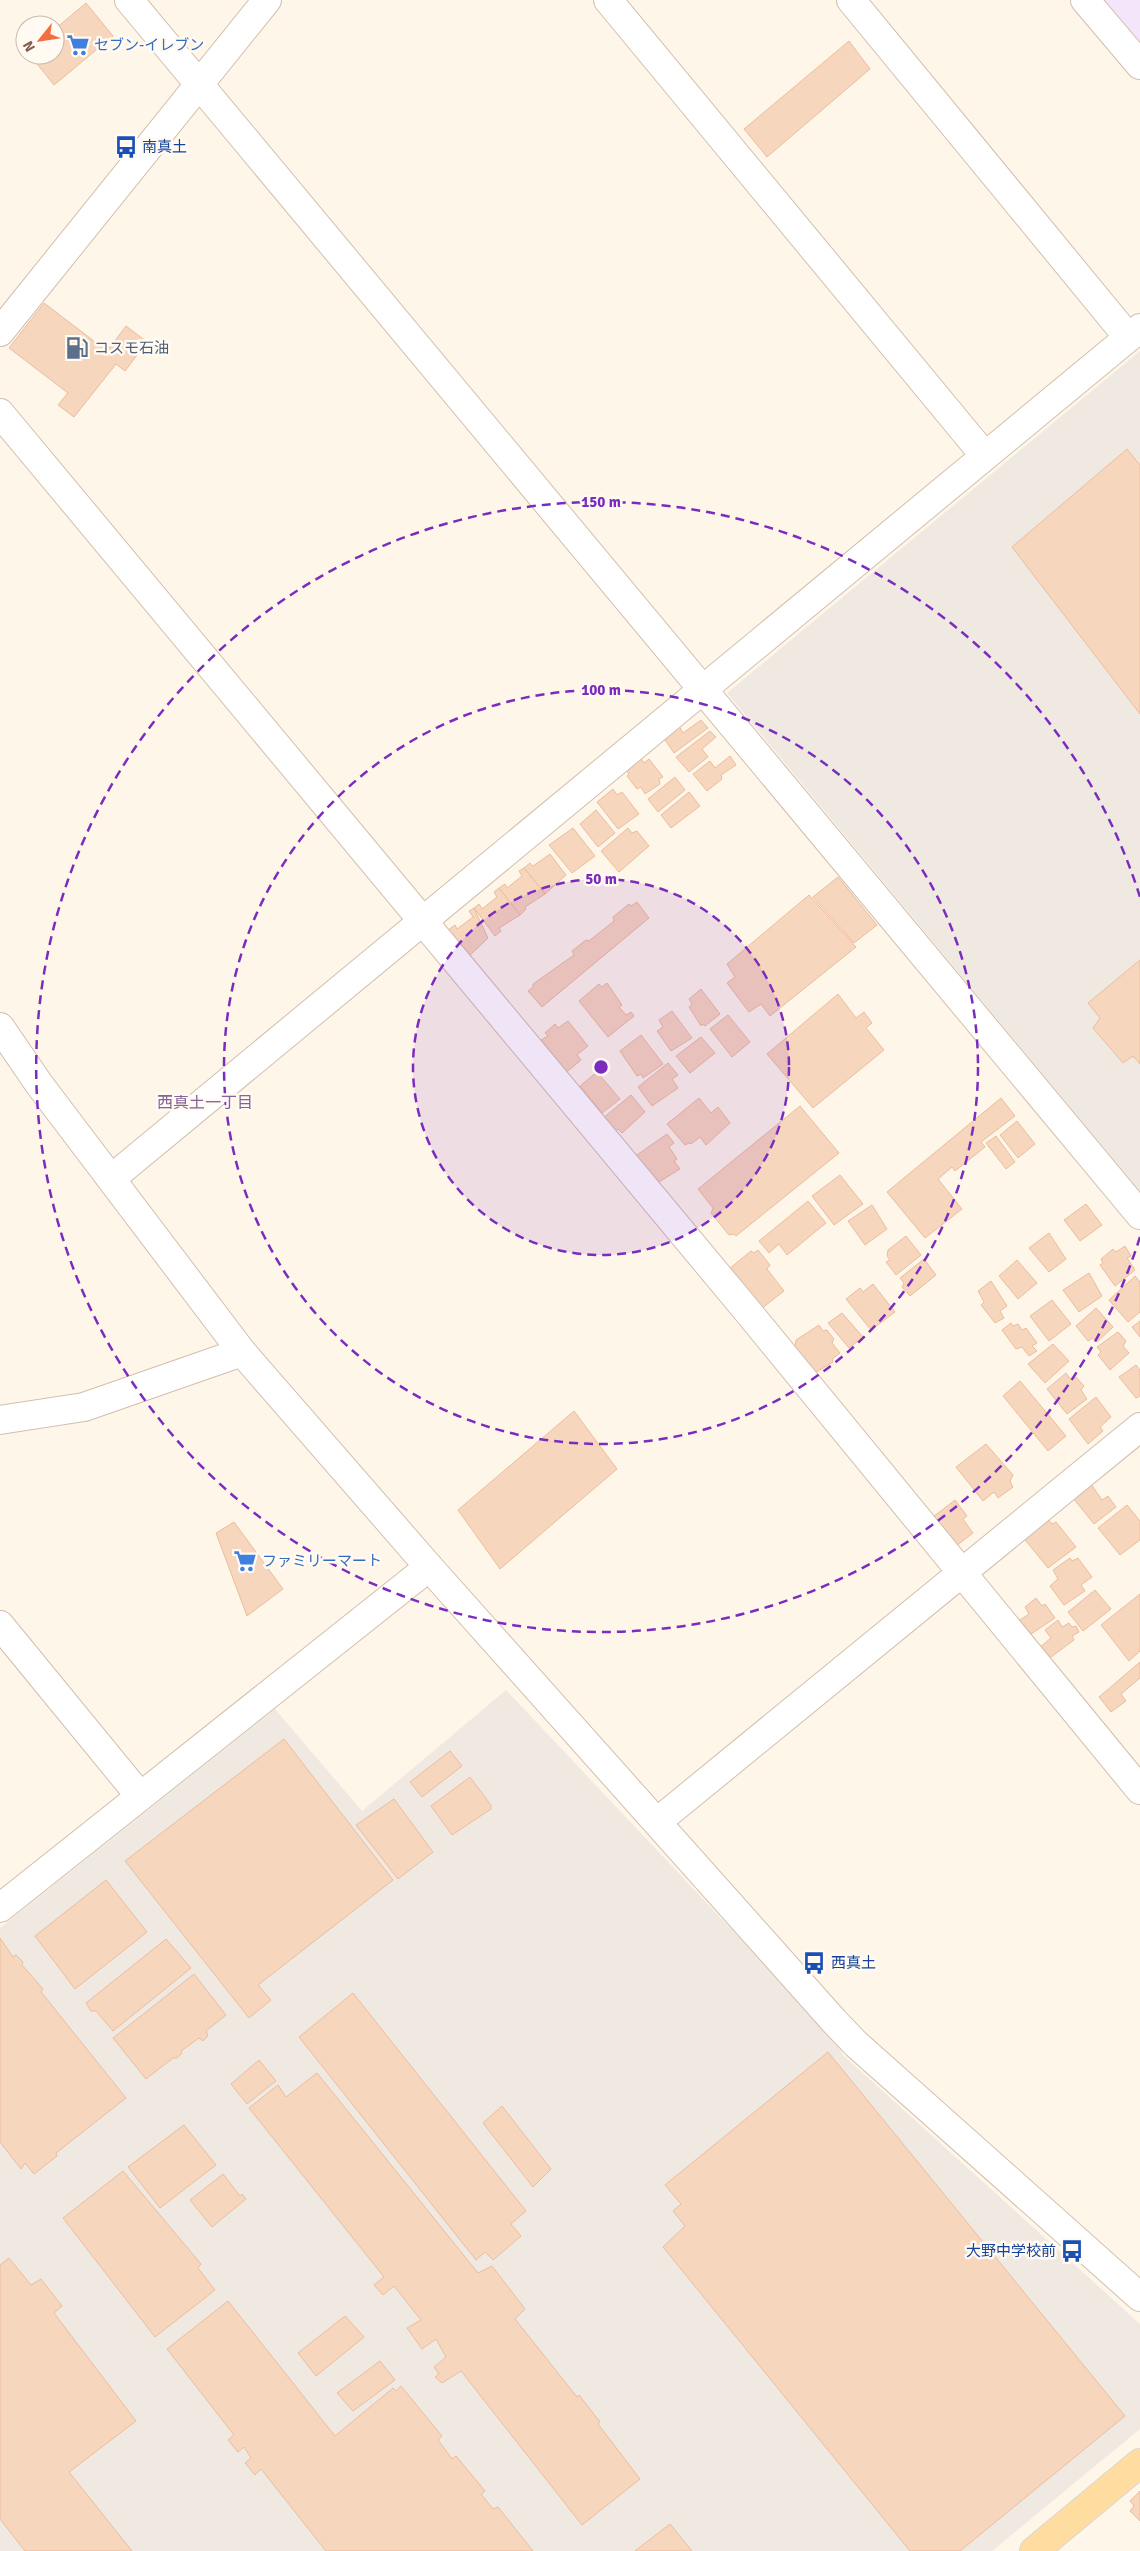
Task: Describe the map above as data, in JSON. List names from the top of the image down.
{
  "districts": ["西真土一丁目"],
  "places": {
    "supermarket": ["セブン-イレブン", "ファミリーマート"],
    "bus stop": ["南真土", "西真土", "大野中学校前"],
    "fuel station": ["コスモ石油"]
  },
  "north": "bottom left",
  "rings": ["150 m", "100 m", "50 m"]
}
